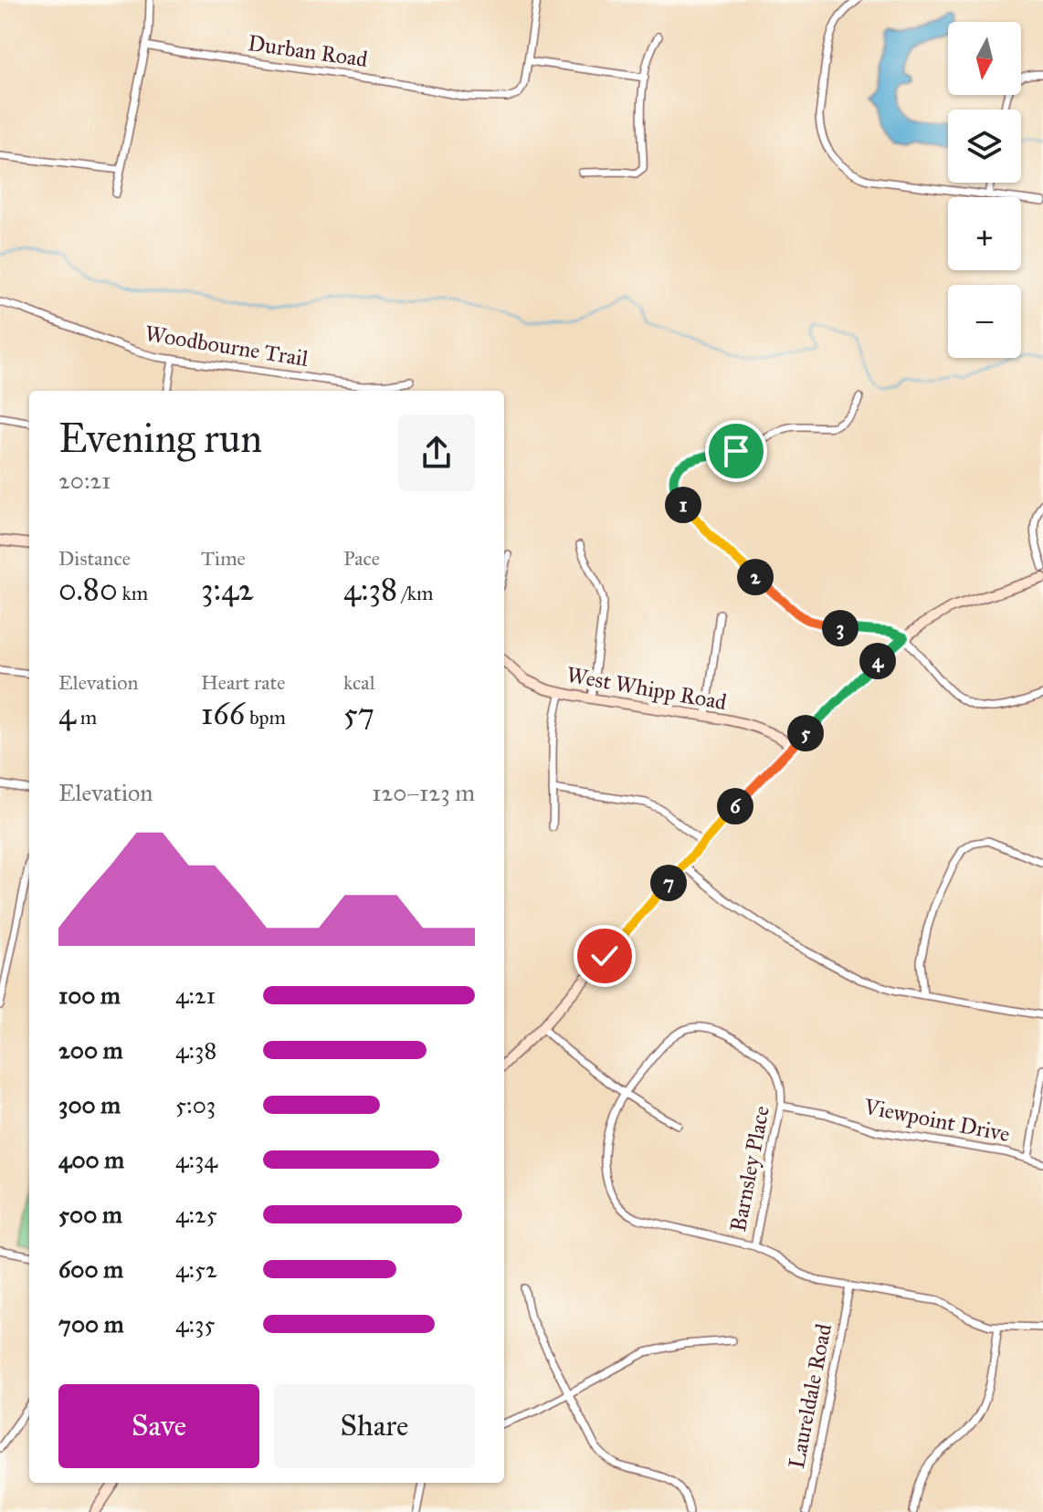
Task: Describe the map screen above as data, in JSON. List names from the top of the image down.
{
  "streets": {
    "street": [
      "Durban Road",
      "Woodbourne Trail",
      "West Whipp Road",
      "Viewpoint Drive",
      "Barnsley Place",
      "Laureldale Road"
    ]
  },
  "crossings": [
    ["Viewpoint Drive", "Barnsley Place"]
  ],
  "north": "bottom",
  "page": {
    "map_buttons": ["+", "−"],
    "heading": ["Evening run", "20:21"],
    "pins": [
      "1",
      "2",
      "3",
      "4",
      "5",
      "6",
      "7"
    ],
    "stats": [
      ["Distance", "0.80 km"],
      ["Time", "3:42"],
      ["Pace", "4:38 /km"],
      ["Elevation", "4 m"],
      ["Heart rate", "166 bpm"],
      ["kcal", "57"]
    ],
    "chart": ["Elevation", "120–123 m"],
    "list": [
      {
        "name": "100 m",
        "note": "4:21"
      },
      {
        "name": "200 m",
        "note": "4:38"
      },
      {
        "name": "300 m",
        "note": "5:03"
      },
      {
        "name": "400 m",
        "note": "4:34"
      },
      {
        "name": "500 m",
        "note": "4:25"
      },
      {
        "name": "600 m",
        "note": "4:52"
      },
      {
        "name": "700 m",
        "note": "4:35"
      }
    ],
    "buttons": ["Save", "Share"]
  }
}
